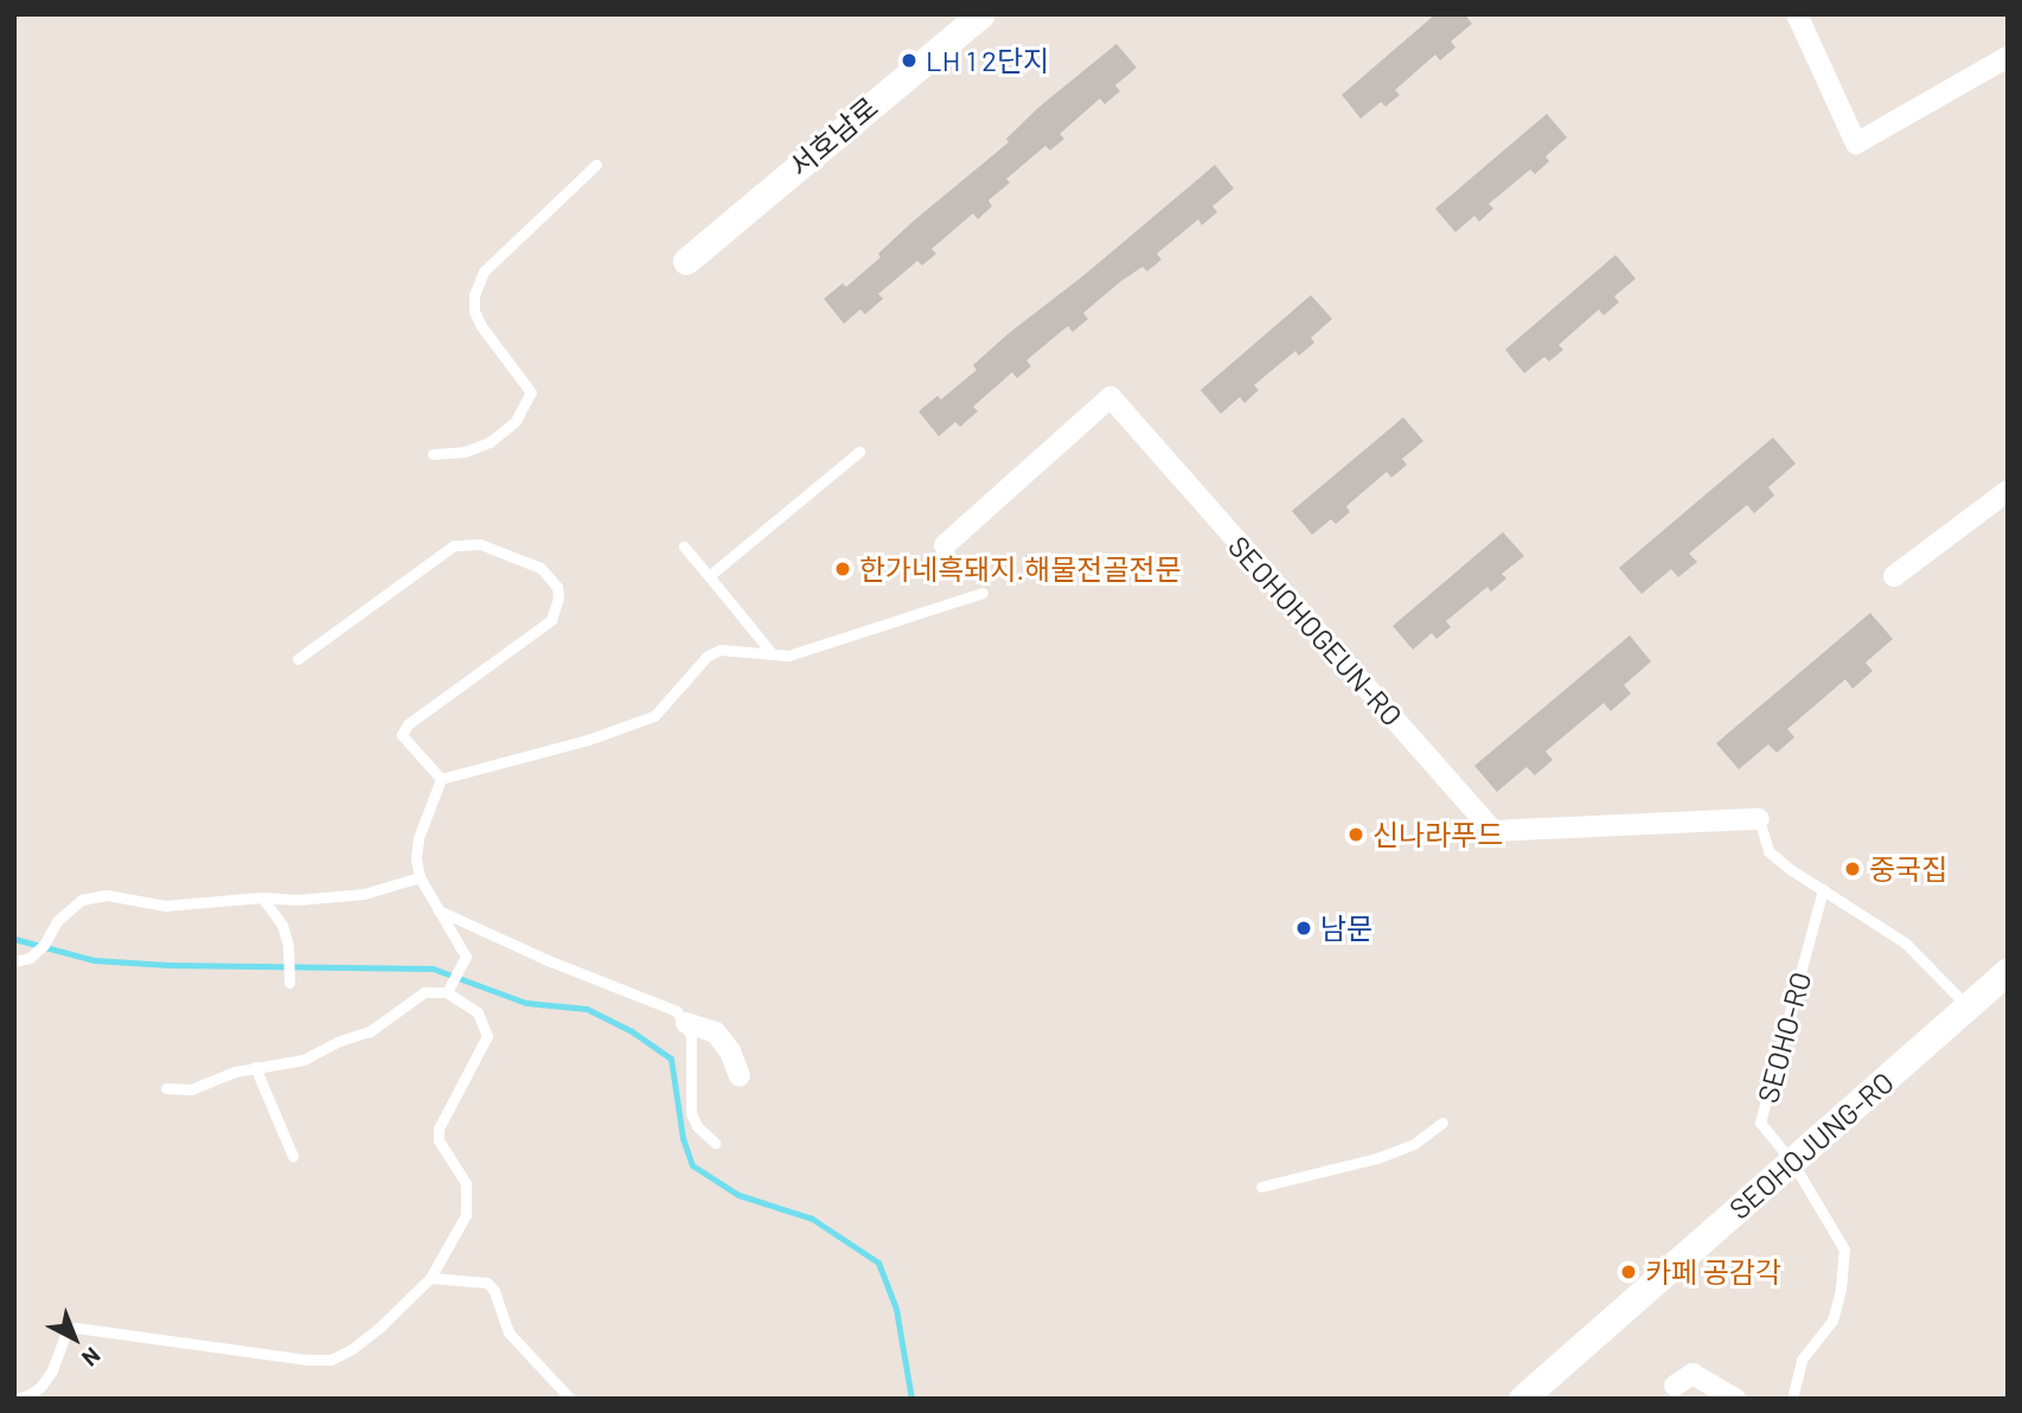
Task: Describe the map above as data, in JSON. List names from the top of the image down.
{
  "streets": {
    "main road": ["서호남로", "SEOHOJUNG-RO"],
    "street": ["SEOHOHOGEUN-RO"],
    "lane": ["SEOHO-RO"]
  },
  "crossings": [
    ["SEOHO-RO", "SEOHOJUNG-RO"]
  ],
  "places": [
    "LH 1 2단지",
    "한가네흑돼지.해물전골전문",
    "신나라푸드",
    "중국집",
    "남문",
    "카페 공감각"
  ],
  "north": "bottom right"
}
